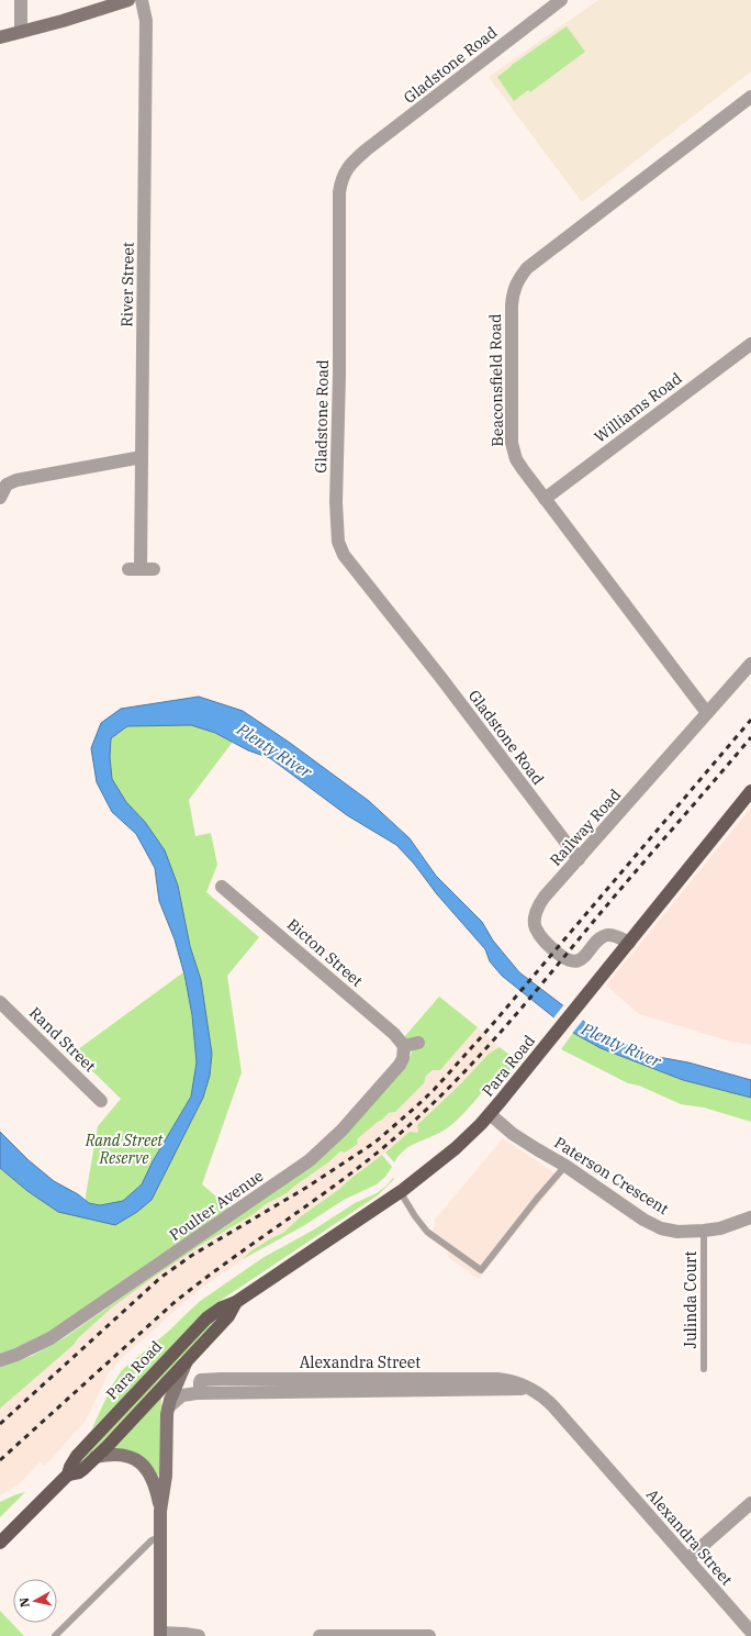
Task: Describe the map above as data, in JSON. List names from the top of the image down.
{
  "streets": {
    "main road": ["Para Road"],
    "street": [
      "Gladstone Road",
      "River Street",
      "Beaconsfield Road",
      "Williams Road",
      "Railway Road",
      "Bicton Street",
      "Rand Street",
      "Paterson Crescent",
      "Poulter Avenue",
      "Alexandra Street"
    ],
    "lane": ["Julinda Court"]
  },
  "crossings": [
    ["Gladstone Road", "Railway Road"],
    ["Beaconsfield Road", "Williams Road"],
    ["Beaconsfield Road", "Railway Road"],
    ["Railway Road", "Para Road"],
    ["Bicton Street", "Poulter Avenue"],
    ["Para Road", "Paterson Crescent"],
    ["Paterson Crescent", "Julinda Court"]
  ],
  "water": ["Plenty River"],
  "parks": ["Rand Street Reserve"],
  "north": "left"
}
